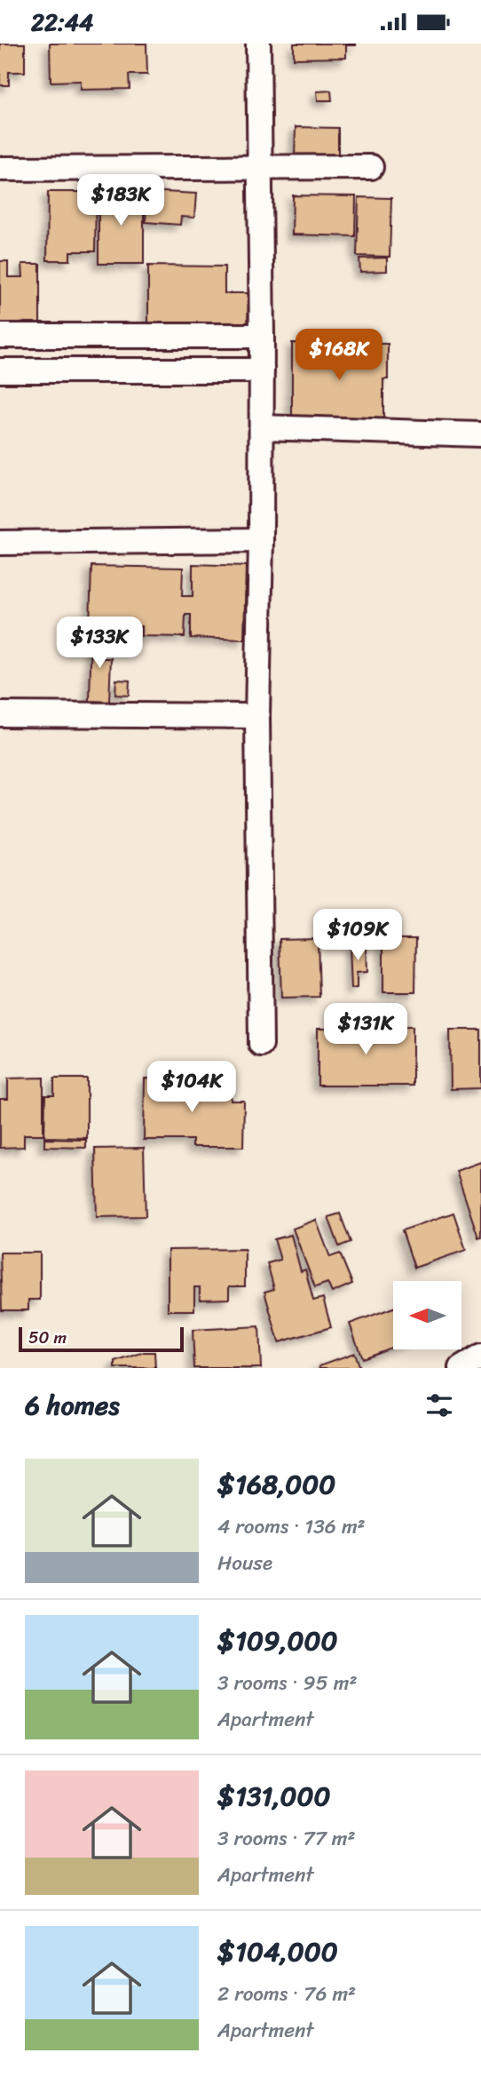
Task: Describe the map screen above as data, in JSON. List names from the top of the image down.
{
  "scale_bar": "50 m",
  "north": "left",
  "page": {
    "status": "22:44",
    "price": [
      "$183K",
      "$168K",
      "$133K",
      "$109K",
      "$131K",
      "$104K"
    ],
    "scale": "50 m",
    "heading": "6 homes",
    "list": [
      {
        "name": "$168,000",
        "note": "4 rooms · 136 m² · House"
      },
      {
        "name": "$109,000",
        "note": "3 rooms · 95 m² · Apartment"
      },
      {
        "name": "$131,000",
        "note": "3 rooms · 77 m² · Apartment"
      },
      {
        "name": "$104,000",
        "note": "2 rooms · 76 m² · Apartment"
      }
    ]
  }
}
